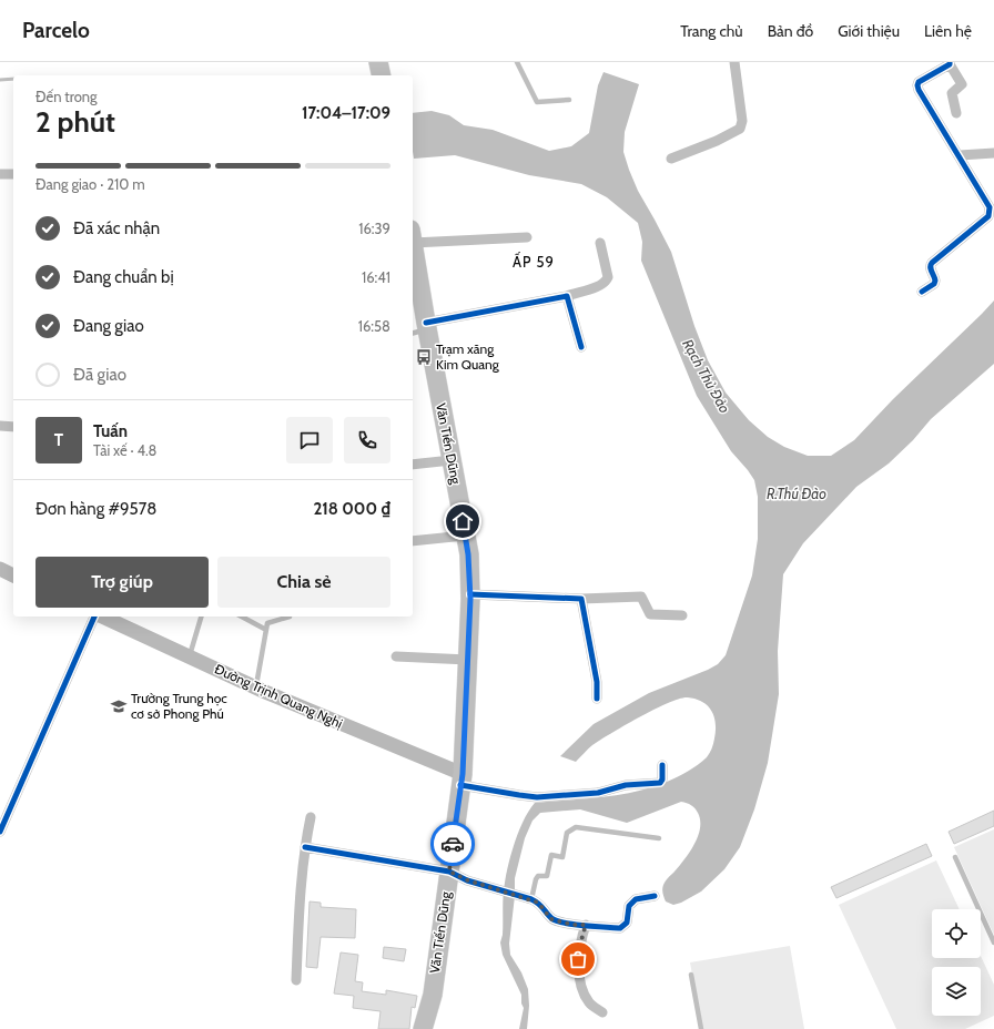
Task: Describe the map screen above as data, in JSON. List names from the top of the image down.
{
  "streets": {
    "highway": ["Văn Tiến Dũng"],
    "main road": ["Đường Trịnh Quang Nghị"]
  },
  "crossings": [
    ["Văn Tiến Dũng", "Đường Trịnh Quang Nghị"]
  ],
  "districts": ["ẤP 59"],
  "water": ["Rạch Thủ Đảo", "R.Thú Đào"],
  "places": {
    "bus stop": ["Trạm xăng Kim Quang"],
    "school or university": ["Trường Trung học cơ sở Phong Phú"]
  },
  "page": {
    "header": "Parcelo",
    "nav": [
      "Trang chủ",
      "Bản đồ",
      "Giới thiệu",
      "Liên hệ"
    ],
    "heading": ["2 phút", "Đến trong", "17:04–17:09"],
    "panel": [
      "Tuấn",
      "Tài xế · 4.8",
      "Đơn hàng #9578",
      "218 000 ₫"
    ],
    "bar": "Đang giao · 210 m",
    "list": [
      ["Đã xác nhận", "16:39"],
      ["Đang chuẩn bị", "16:41"],
      ["Đang giao", "16:58"],
      "Đã giao"
    ],
    "round": "T",
    "buttons": ["Trợ giúp", "Chia sẻ"]
  }
}
